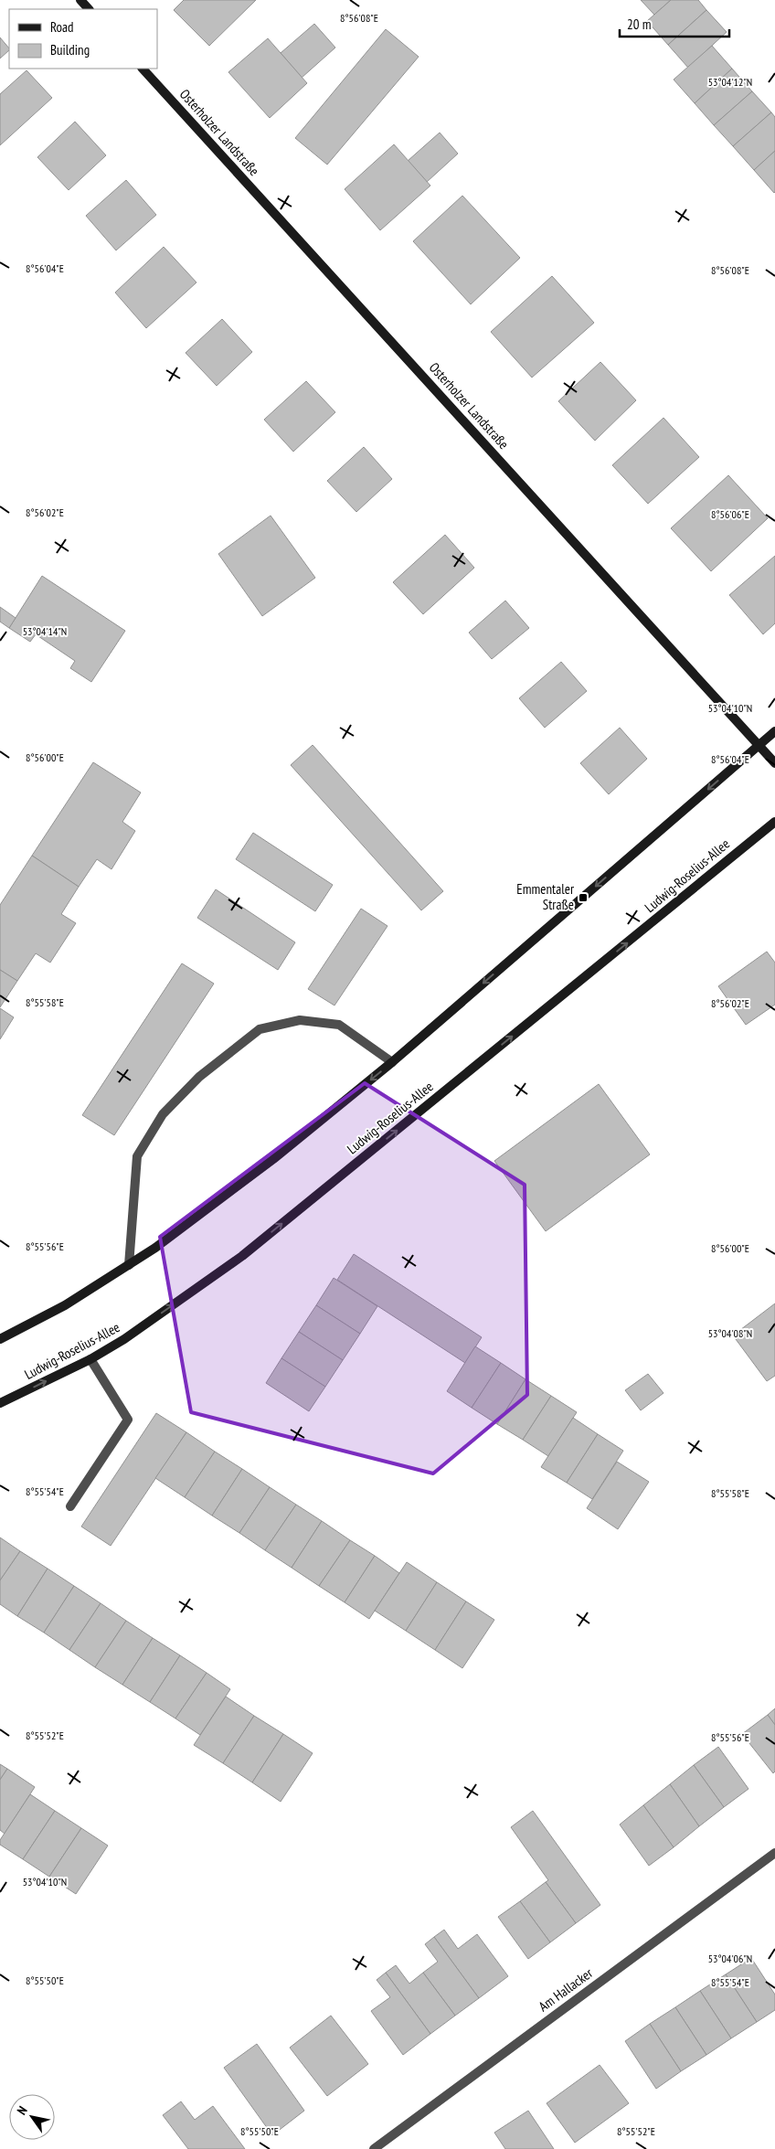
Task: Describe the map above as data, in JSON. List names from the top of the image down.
{
  "streets": {
    "main road": ["Osterholzer Landstraße", "Ludwig-Roselius-Allee"],
    "street": ["Am Hallacker"]
  },
  "places": {
    "transit": ["Emmentaler Straße"]
  },
  "legend": ["Road", "Building"],
  "scale_bar": "20 m",
  "north": "top left",
  "coordinates": [
    "8°56'08\"E",
    "53°04'12\"N",
    "8°56'04\"E",
    "8°56'02\"E",
    "8°56'06\"E",
    "53°04'14\"N",
    "53°04'10\"N",
    "8°56'00\"E",
    "8°55'58\"E",
    "8°55'56\"E",
    "53°04'08\"N",
    "8°55'54\"E",
    "8°55'52\"E",
    "53°04'06\"N",
    "8°55'50\"E"
  ]
}
